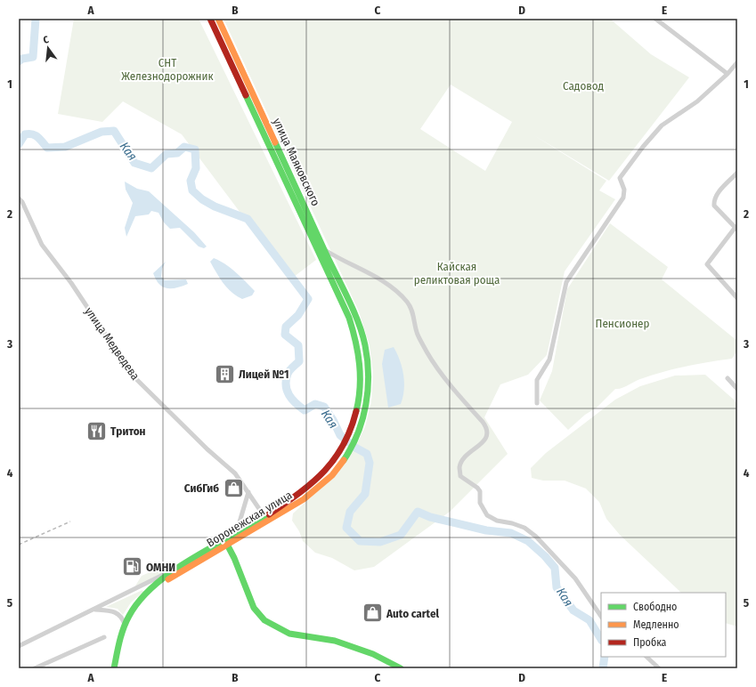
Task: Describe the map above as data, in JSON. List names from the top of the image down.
{
  "streets": {
    "main road": ["улица Маяковского", "Воронежская улица"],
    "street": ["улица Медведева"]
  },
  "crossings": [
    ["улица Маяковского", "Воронежская улица"],
    ["улица Медведева", "Воронежская улица"]
  ],
  "water": ["Кая"],
  "parks": [
    "СНТ Железнодорожник",
    "Садовод",
    "Кайская реликтовая роща",
    "Пенсионер"
  ],
  "places": {
    "building": ["Лицей №1"],
    "restaurant": ["Тритон"],
    "shop": ["СибГиб", "Auto cartel"],
    "fuel station": ["ОМНИ"]
  },
  "legend": ["Свободно", "Медленно", "Пробка"],
  "north": "top",
  "grid": {
    "columns": [
      "A",
      "B",
      "C",
      "D",
      "E"
    ],
    "rows": [
      "1",
      "2",
      "3",
      "4",
      "5"
    ]
  }
}
